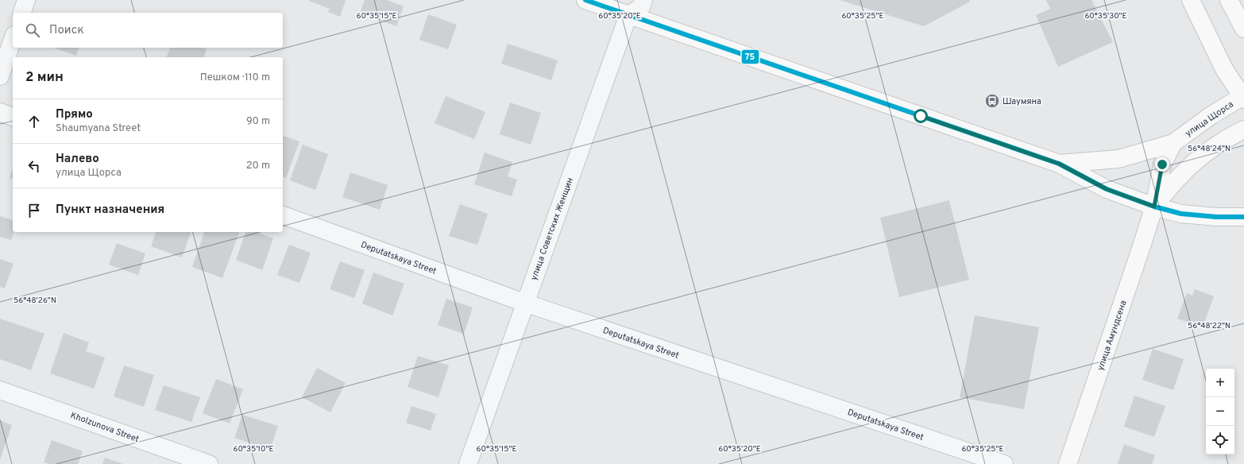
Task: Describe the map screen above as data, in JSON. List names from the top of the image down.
{
  "streets": {
    "main road": ["улица Щорса", "улица Амундсена"],
    "street": ["улица Советских Женщин", "Deputatskaya Street", "Kholzunova Street"]
  },
  "crossings": [
    ["улица Щорса", "улица Амундсена"],
    ["улица Советских Женщин", "Deputatskaya Street"]
  ],
  "places": {
    "bus stop": ["Шаумяна"]
  },
  "lines": ["transit line 75"],
  "page": {
    "search": "Поиск",
    "heading": ["2 мин", "Пешком · 110 m"],
    "list": [
      ["Прямо", "Shaumyana Street", "90 m"],
      ["Налево", "улица Щорса", "20 m"],
      "Пункт назначения"
    ],
    "map_buttons": ["+", "−"]
  },
  "coordinates": [
    "60°35'15\"E",
    "60°35'20\"E",
    "60°35'25\"E",
    "60°35'30\"E",
    "56°48'24\"N",
    "56°48'26\"N",
    "56°48'22\"N",
    "60°35'10\"E"
  ]
}
